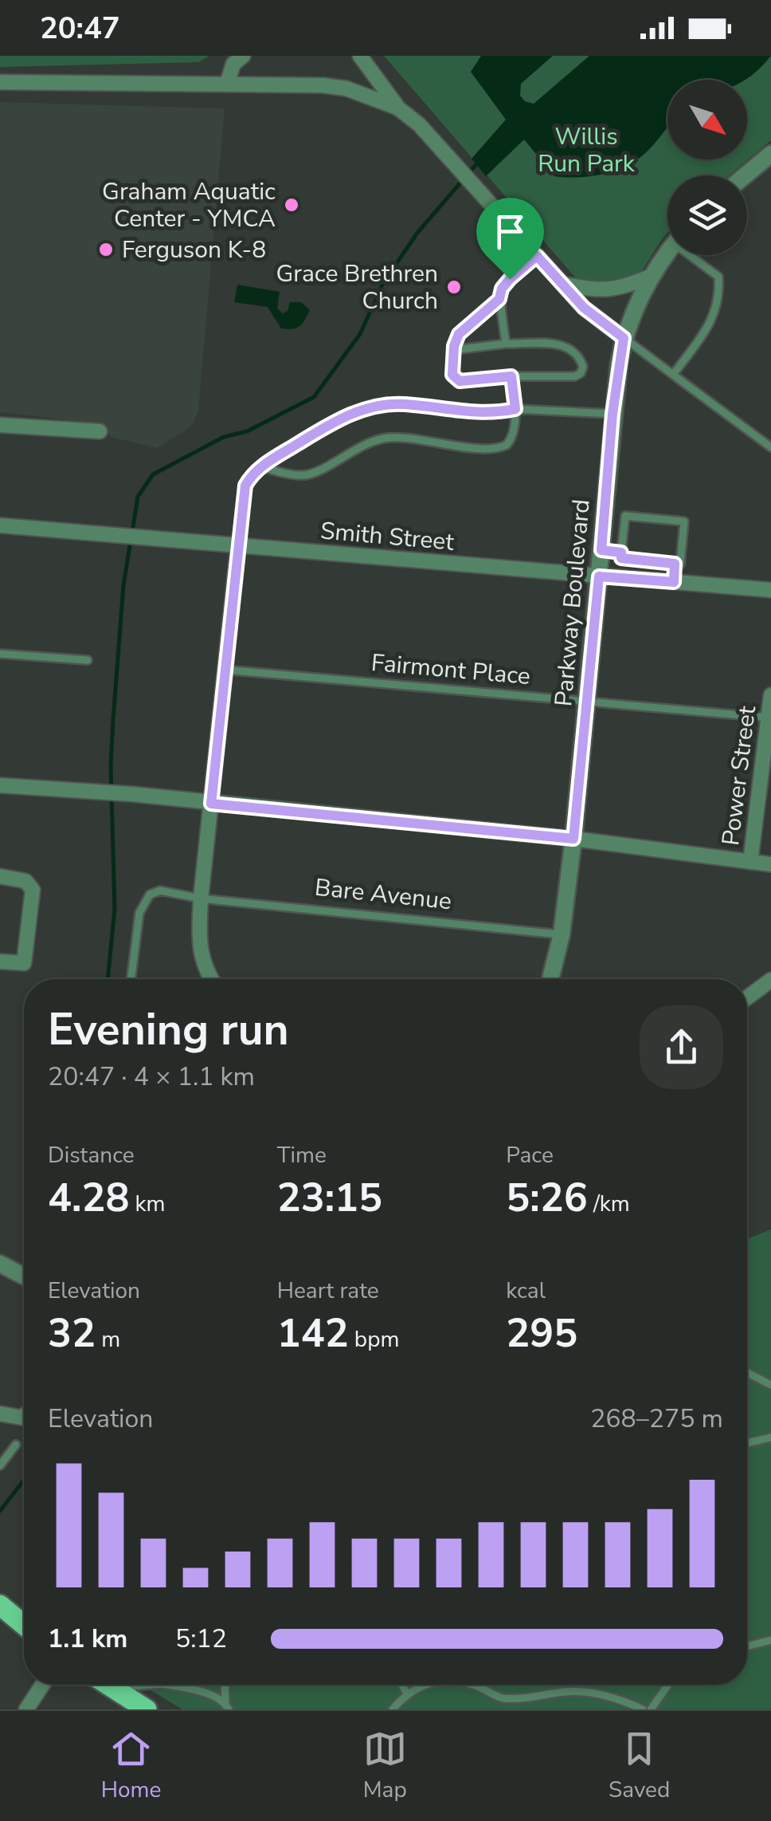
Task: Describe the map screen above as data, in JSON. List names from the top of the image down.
{
  "streets": {
    "street": ["Smith Street", "Parkway Boulevard", "Power Street"],
    "lane": ["Fairmont Place", "Bare Avenue"]
  },
  "crossings": [
    ["Smith Street", "Parkway Boulevard"],
    ["Parkway Boulevard", "Fairmont Place"],
    ["Parkway Boulevard", "Bare Avenue"],
    ["Fairmont Place", "Power Street"]
  ],
  "parks": ["Willis Run Park"],
  "places": ["Graham Aquatic Center - YMCA", "Ferguson K-8", "Grace Brethren Church"],
  "north": "bottom right",
  "page": {
    "status": "20:47",
    "heading": ["Evening run", "20:47 · 4 × 1.1 km"],
    "stats": [
      ["Distance", "4.28 km"],
      ["Time", "23:15"],
      ["Pace", "5:26 /km"],
      ["Elevation", "32 m"],
      ["Heart rate", "142 bpm"],
      ["kcal", "295"]
    ],
    "chart": ["Elevation", "268–275 m"],
    "list": [
      {
        "name": "1.1 km",
        "note": "5:12"
      }
    ],
    "tabs": ["Home", "Map", "Saved"]
  }
}
